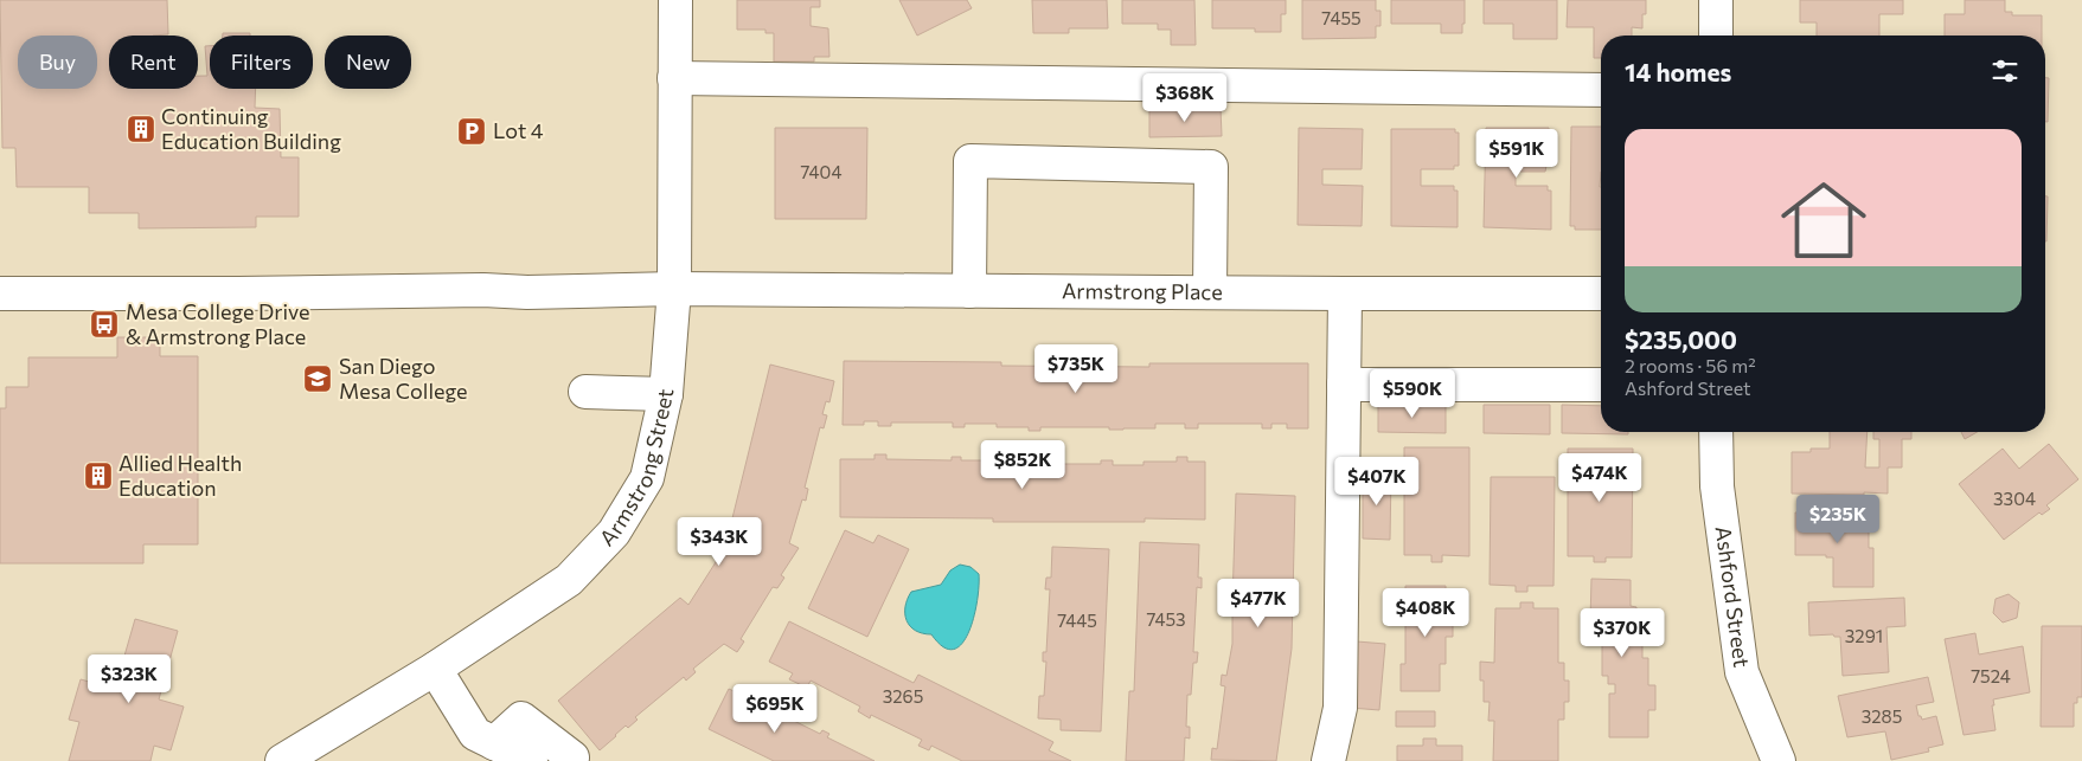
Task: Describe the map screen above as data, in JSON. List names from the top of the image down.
{
  "streets": {
    "street": ["Armstrong Place", "Armstrong Street", "Ashford Street"]
  },
  "crossings": [
    ["Armstrong Place", "Armstrong Street"]
  ],
  "places": {
    "building": ["Continuing Education Building", "Allied Health Education"],
    "parking": ["Lot 4"],
    "bus stop": ["Mesa College Drive & Armstrong Place"],
    "school or university": ["San Diego Mesa College"]
  },
  "house_numbers": [
    "7455",
    "7404",
    "3304",
    "7453",
    "7445",
    "3291",
    "7524",
    "3265",
    "3285"
  ],
  "page": {
    "chip": [
      "Buy",
      "Rent",
      "Filters",
      "New"
    ],
    "heading": "14 homes",
    "price": [
      "$368K",
      "$591K",
      "$735K",
      "$590K",
      "$852K",
      "$474K",
      "$407K",
      "$235K",
      "$343K",
      "$477K",
      "$408K",
      "$370K",
      "$323K",
      "$695K"
    ],
    "list": [
      {
        "name": "$235,000",
        "note": "2 rooms · 56 m² · Ashford Street"
      }
    ]
  }
}
